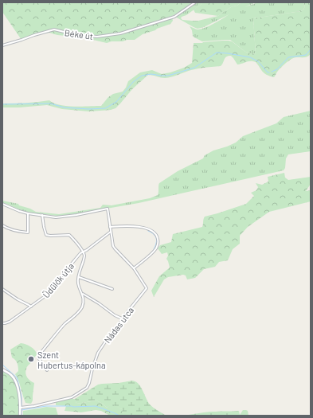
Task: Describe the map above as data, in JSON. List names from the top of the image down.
{
  "streets": {
    "street": ["Béke út", "Üdülők útja", "Nádas utca"]
  },
  "places": ["Szent Hubertus-kápolna"]
}
